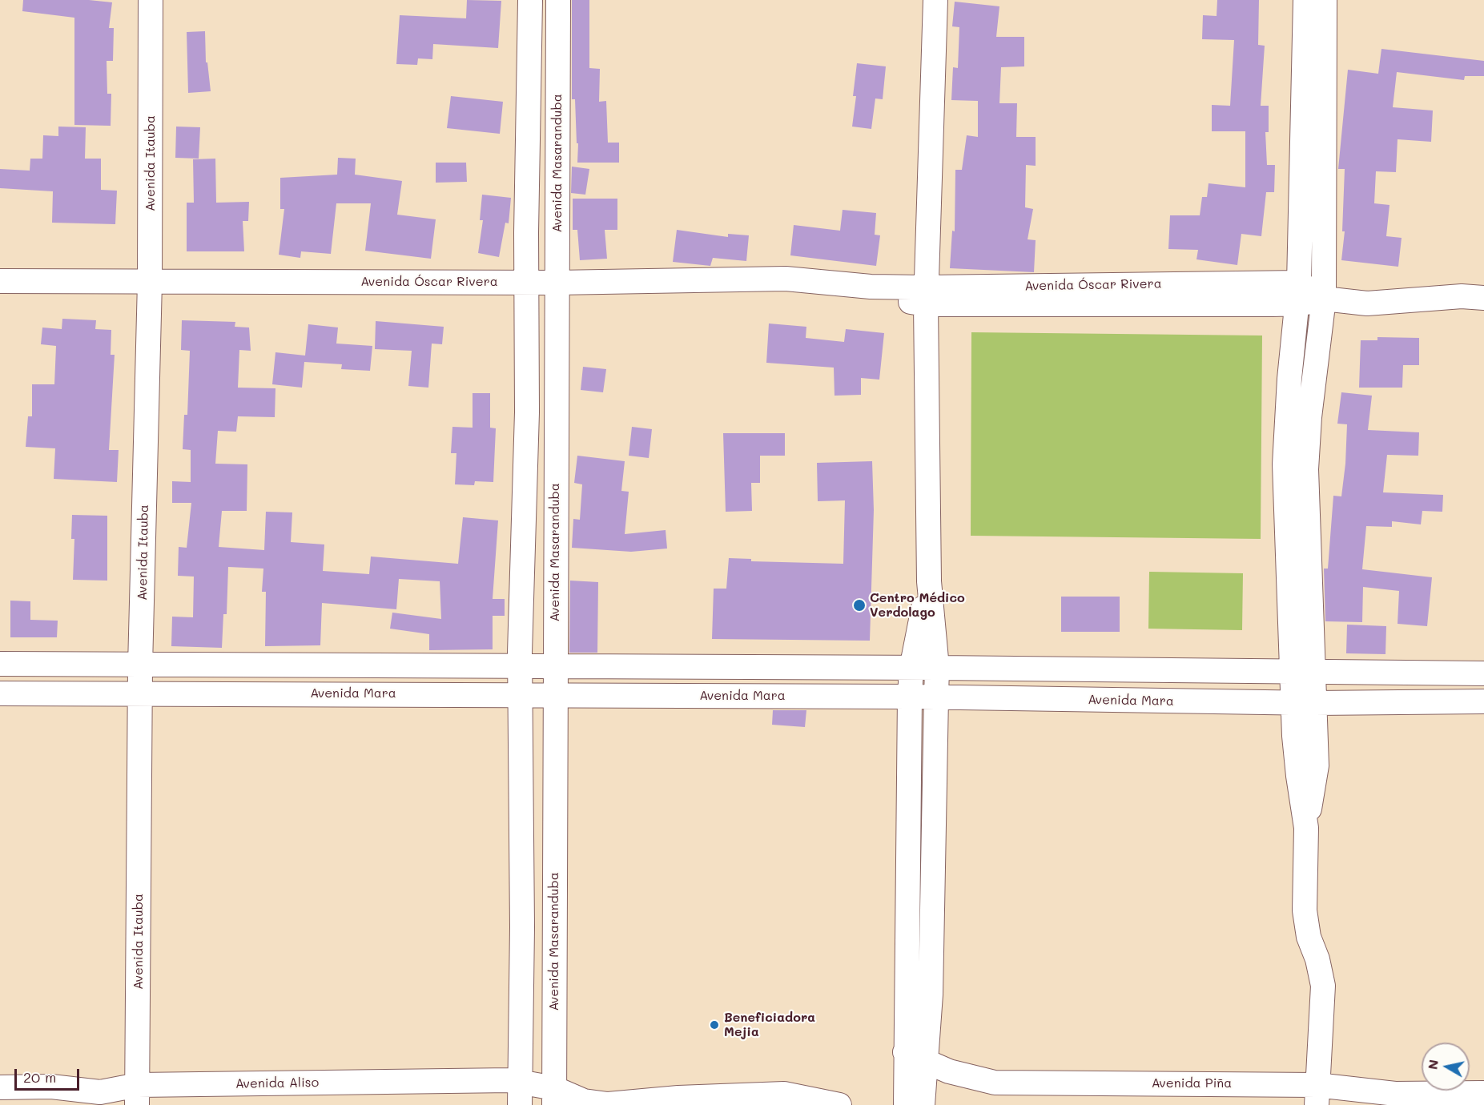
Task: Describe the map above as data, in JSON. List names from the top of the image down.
{
  "streets": {
    "street": [
      "Avenida Itauba",
      "Avenida Masaranduba",
      "Avenida Óscar Rivera",
      "Avenida Mara",
      "Avenida Aliso",
      "Avenida Piña"
    ]
  },
  "crossings": [
    ["Avenida Itauba", "Avenida Óscar Rivera"],
    ["Avenida Itauba", "Avenida Mara"],
    ["Avenida Itauba", "Avenida Aliso"],
    ["Avenida Masaranduba", "Avenida Óscar Rivera"],
    ["Avenida Masaranduba", "Avenida Mara"],
    ["Avenida Masaranduba", "Avenida Aliso"]
  ],
  "places": ["Centro Médico Verdolago", "Beneficiadora Mejia"],
  "scale_bar": "20 m",
  "north": "left"
}
